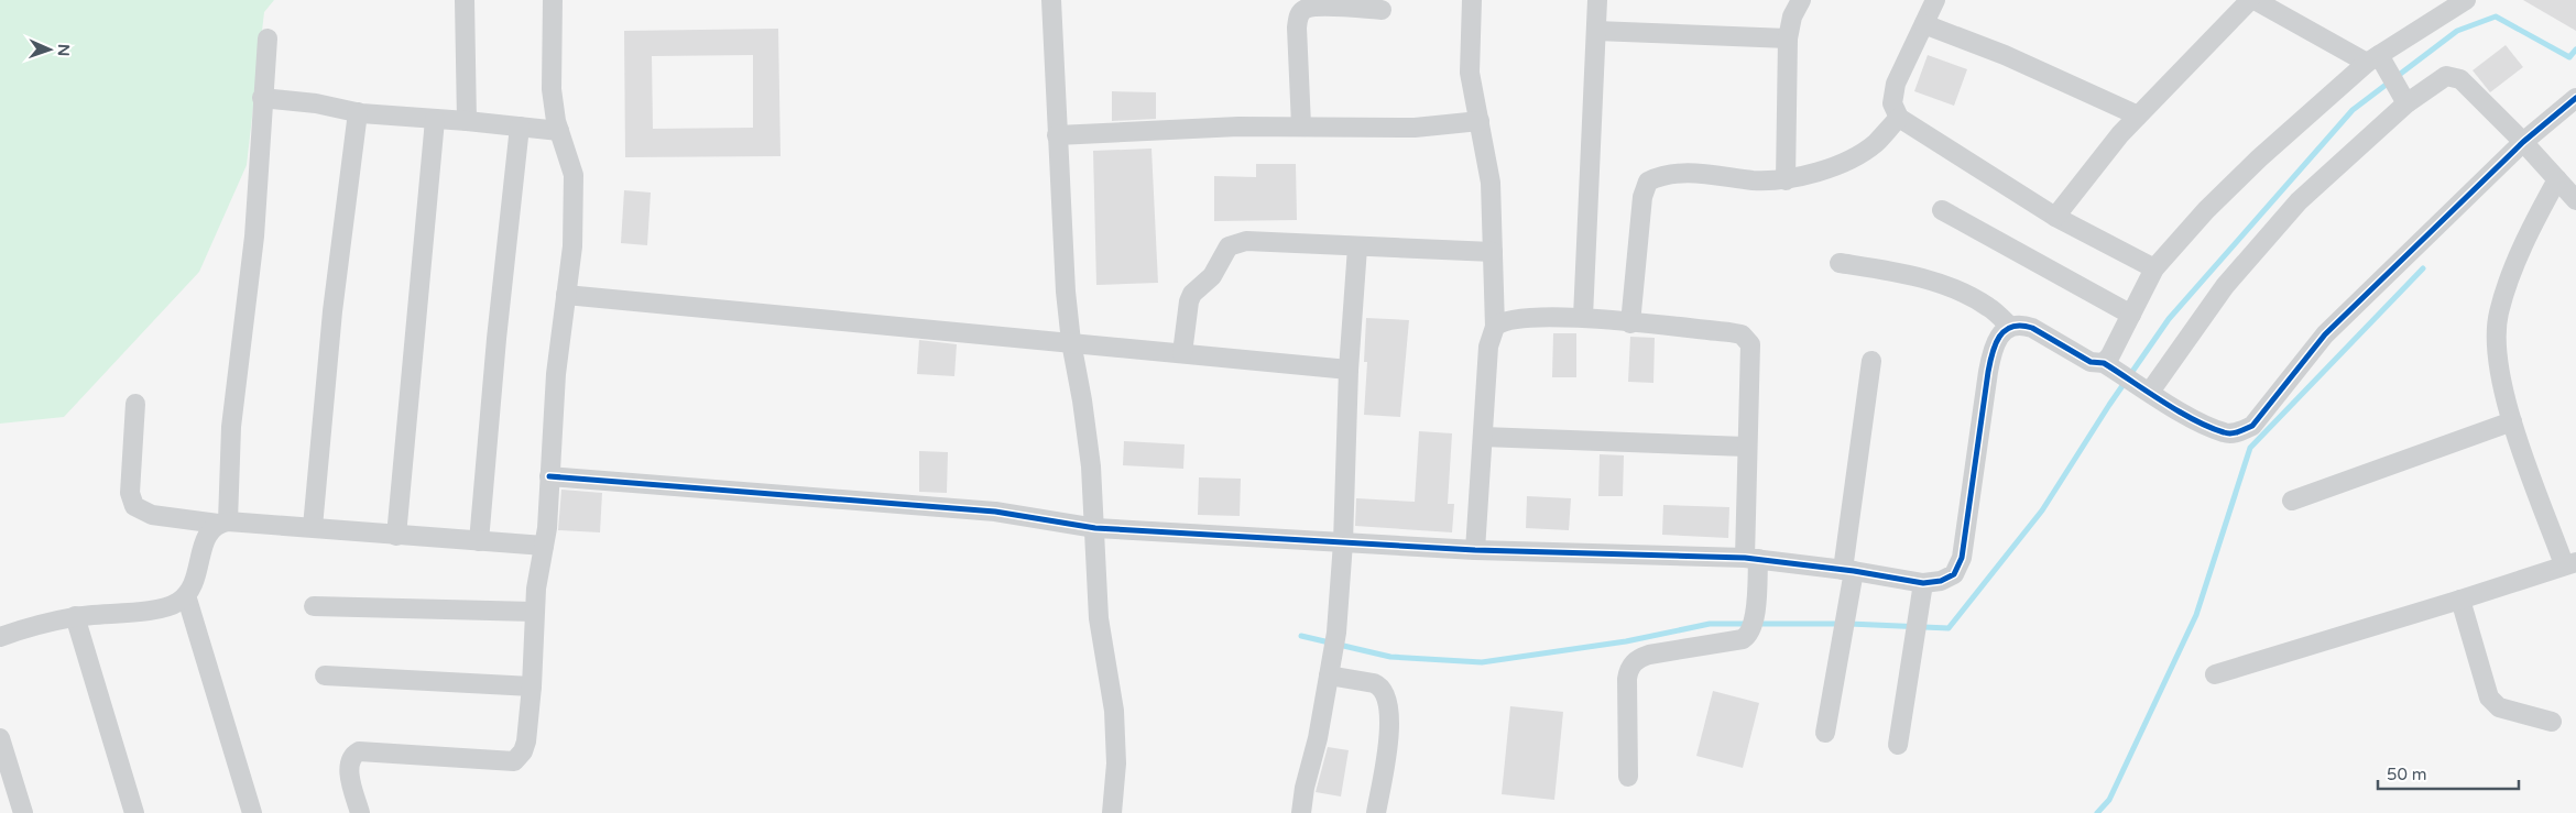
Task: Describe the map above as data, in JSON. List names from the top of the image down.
{
  "scale_bar": "50 m",
  "north": "right"
}
